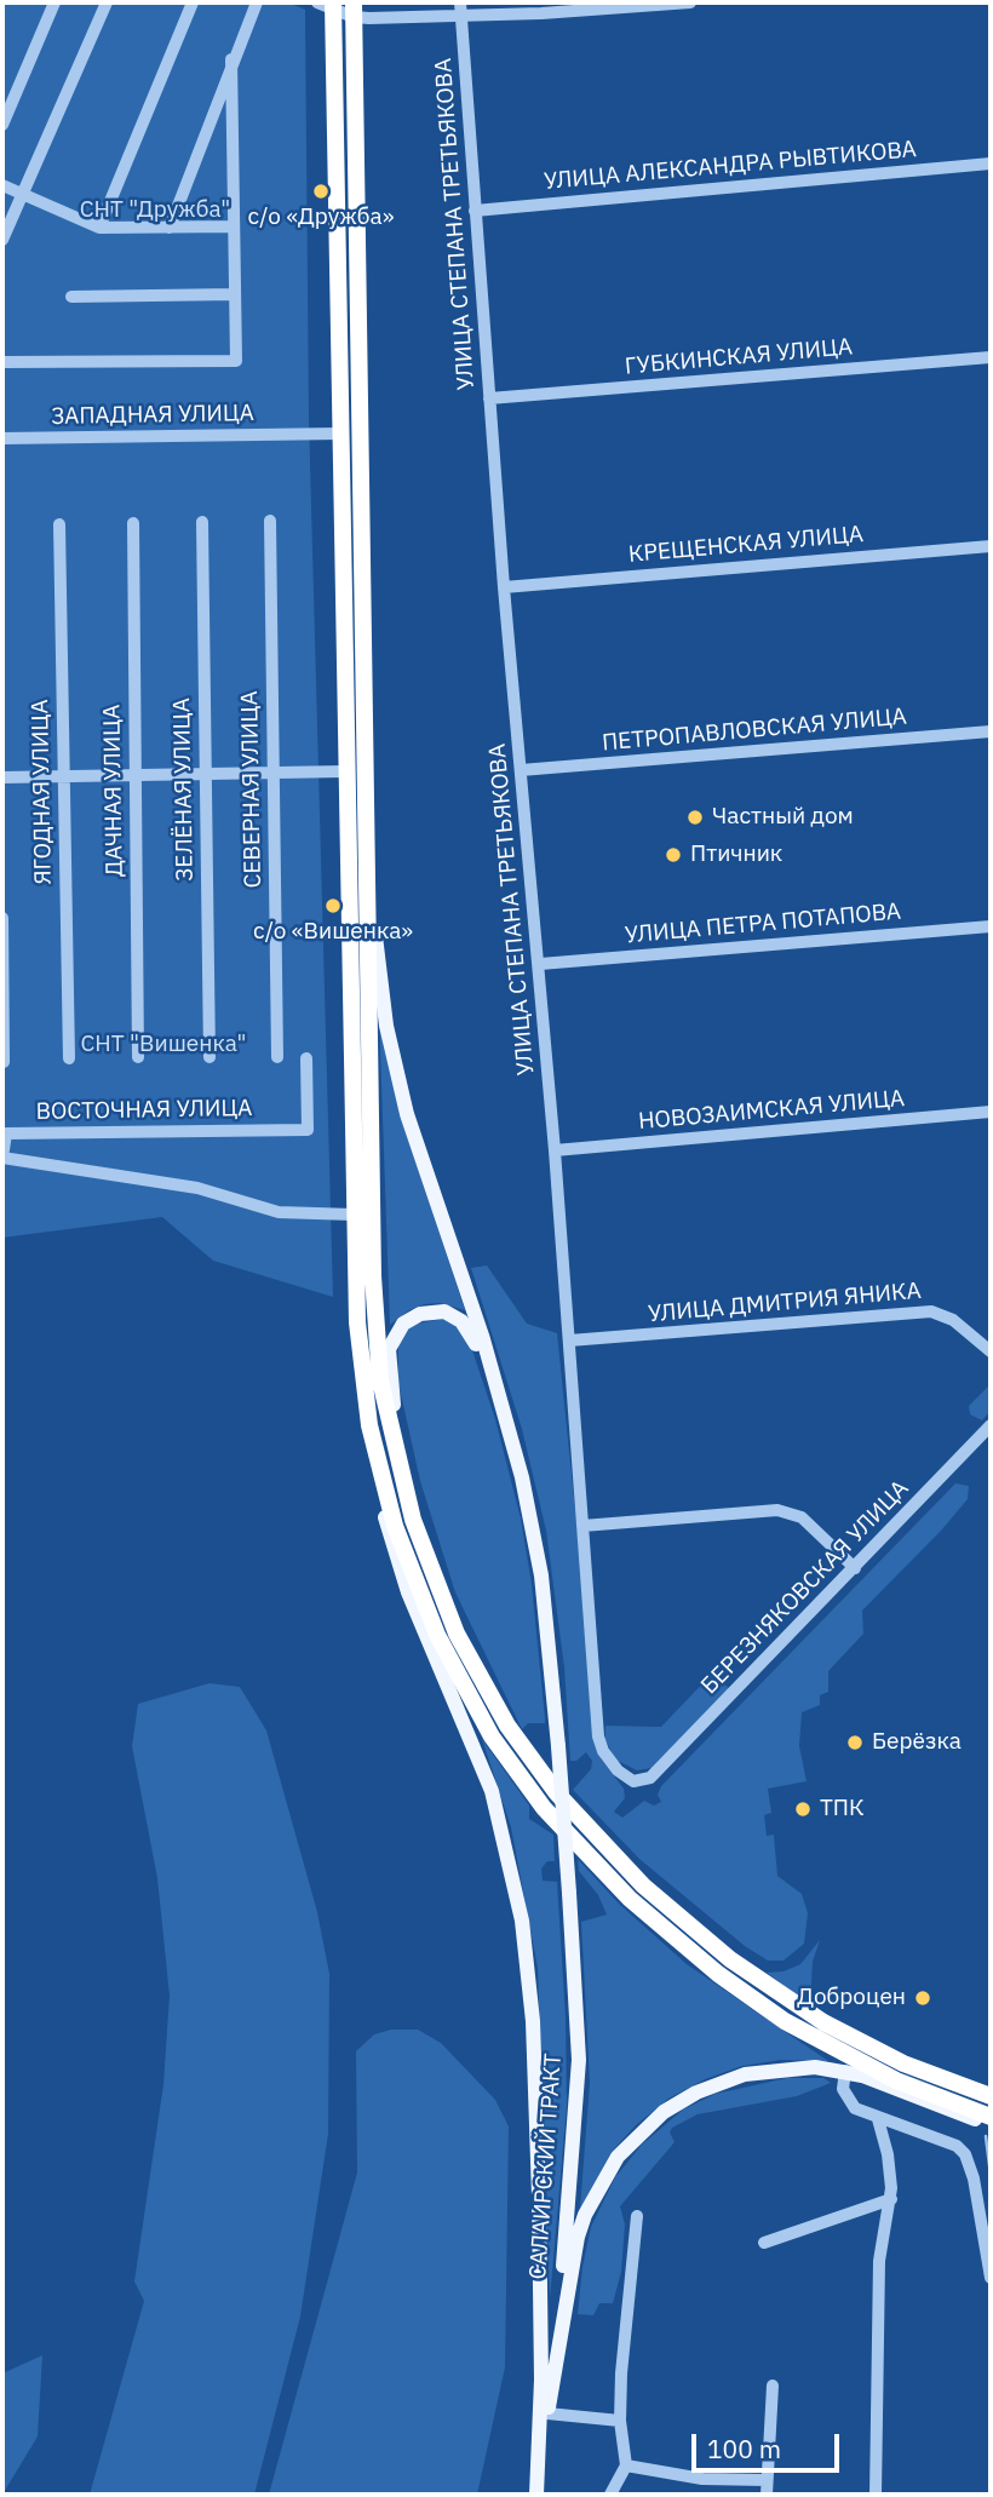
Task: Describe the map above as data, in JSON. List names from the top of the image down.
{
  "streets": {
    "main road": ["САЛАИРСКИЙ ТРАКТ"],
    "street": [
      "УЛИЦА АЛЕКСАНДРА РЫВТИКОВА",
      "УЛИЦА СТЕПАНА ТРЕТЬЯКОВА",
      "ГУБКИНСКАЯ УЛИЦА",
      "ЗАПАДНАЯ УЛИЦА",
      "КРЕЩЕНСКАЯ УЛИЦА",
      "ПЕТРОПАВЛОВСКАЯ УЛИЦА",
      "ЗЕЛЁНАЯ УЛИЦА",
      "СЕВЕРНАЯ УЛИЦА",
      "ДАЧНАЯ УЛИЦА",
      "ЯГОДНАЯ УЛИЦА",
      "УЛИЦА ПЕТРА ПОТАПОВА",
      "ВОСТОЧНАЯ УЛИЦА",
      "НОВОЗАИМСКАЯ УЛИЦА",
      "УЛИЦА ДМИТРИЯ ЯНИКА",
      "БЕРЕЗНЯКОВСКАЯ УЛИЦА"
    ]
  },
  "crossings": [
    ["УЛИЦА АЛЕКСАНДРА РЫВТИКОВА", "УЛИЦА СТЕПАНА ТРЕТЬЯКОВА"],
    ["УЛИЦА СТЕПАНА ТРЕТЬЯКОВА", "ГУБКИНСКАЯ УЛИЦА"],
    ["УЛИЦА СТЕПАНА ТРЕТЬЯКОВА", "КРЕЩЕНСКАЯ УЛИЦА"],
    ["УЛИЦА СТЕПАНА ТРЕТЬЯКОВА", "ПЕТРОПАВЛОВСКАЯ УЛИЦА"],
    ["УЛИЦА СТЕПАНА ТРЕТЬЯКОВА", "УЛИЦА ПЕТРА ПОТАПОВА"],
    ["УЛИЦА СТЕПАНА ТРЕТЬЯКОВА", "НОВОЗАИМСКАЯ УЛИЦА"],
    ["УЛИЦА СТЕПАНА ТРЕТЬЯКОВА", "УЛИЦА ДМИТРИЯ ЯНИКА"],
    ["УЛИЦА СТЕПАНА ТРЕТЬЯКОВА", "БЕРЕЗНЯКОВСКАЯ УЛИЦА"]
  ],
  "parks": ["СНТ \"Дружба\"", "СНТ \"Вишенка\""],
  "places": [
    "с/о «Дружба»",
    "Частный дом",
    "Птичник",
    "с/о «Вишенка»",
    "Берёзка",
    "ТПК",
    "Доброцен"
  ],
  "scale_bar": "100 m"
}
